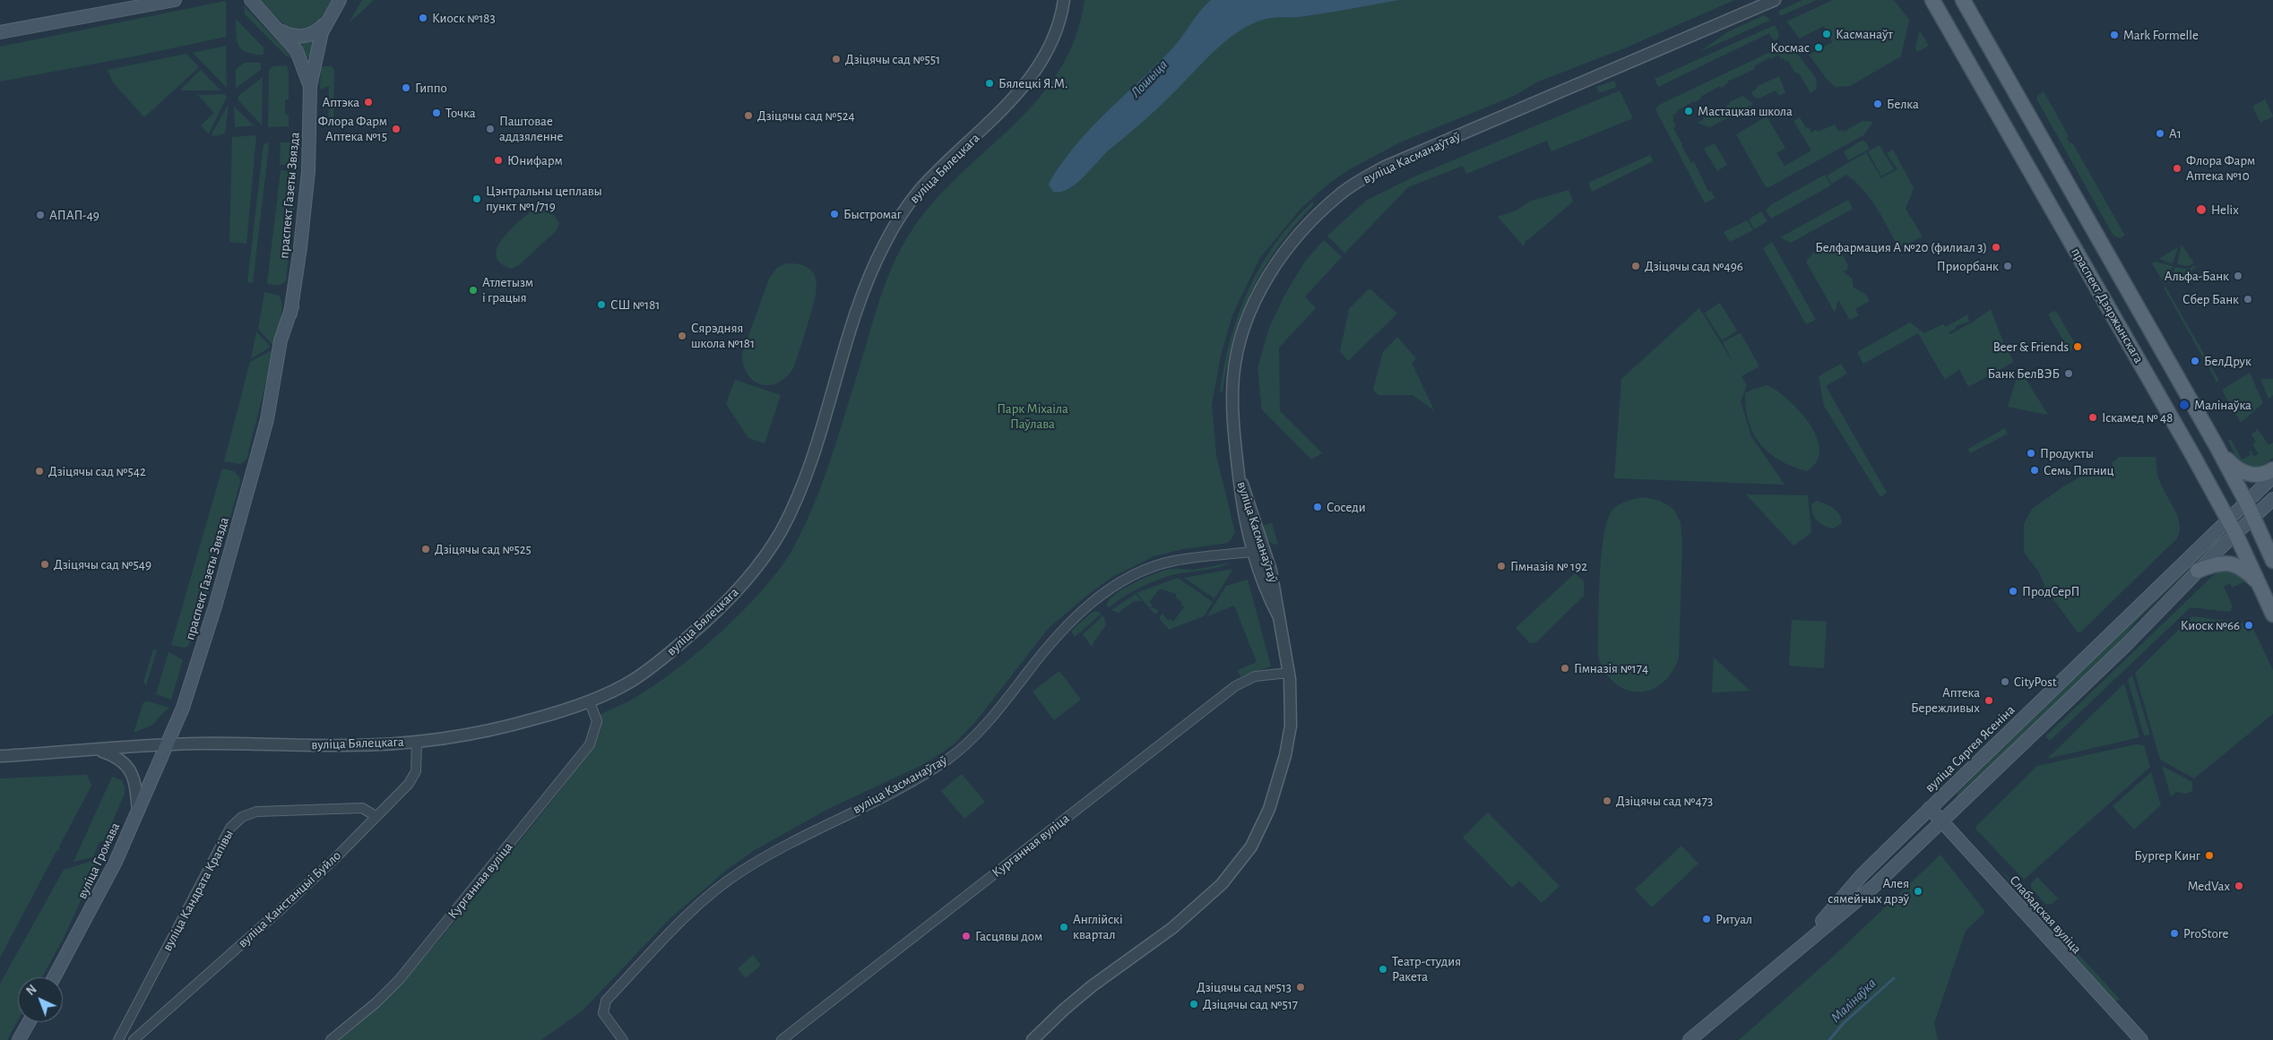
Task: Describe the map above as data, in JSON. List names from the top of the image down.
{
  "streets": {
    "main road": [
      "праспект Газеты Звязда",
      "праспект Дзяржынскага",
      "вуліца Сяргея Ясеніна",
      "вуліца Громава",
      "Слабадская вуліца"
    ],
    "street": [
      "вуліца Касманаўтаў",
      "вуліца Бялецкага",
      "Курганная вуліца",
      "вуліца Кандрата Крапівы",
      "вуліца Канстанцыі Буйло"
    ]
  },
  "crossings": [
    ["вуліца Касманаўтаў", "Курганная вуліца"],
    ["вуліца Бялецкага", "праспект Газеты Звязда"],
    ["вуліца Бялецкага", "Курганная вуліца"],
    ["вуліца Бялецкага", "вуліца Громава"],
    ["вуліца Бялецкага", "вуліца Канстанцыі Буйло"],
    ["праспект Газеты Звязда", "вуліца Громава"],
    ["праспект Дзяржынскага", "вуліца Сяргея Ясеніна"],
    ["вуліца Сяргея Ясеніна", "Слабадская вуліца"],
    ["вуліца Кандрата Крапівы", "вуліца Канстанцыі Буйло"]
  ],
  "water": ["Лошыца", "Малінаўка"],
  "parks": ["Парк Міхаіла Паўлава"],
  "places": [
    "Киоск №183",
    "Касманаўт",
    "Mark Formelle",
    "Космас",
    "Дзіцячы сад №551",
    "Бялецкі Я.М.",
    "Гиппо",
    "Аптэка",
    "Белка",
    "Мастацкая школа",
    "Точка",
    "Дзіцячы сад №524",
    "Флора Фарм Аптека №15",
    "Паштовае аддзяленне",
    "A1",
    "Юнифарм",
    "Флора Фарм Аптека №10",
    "Цэнтральны цеплавы пункт №1/719",
    "Helix",
    "Быстромаг",
    "АПАП-49",
    "Белфармация А №20 (филиал 3)",
    "Дзіцячы сад №496",
    "Приорбанк",
    "Альфа-Банк",
    "Атлетызм і грацыя",
    "Сбер Банк",
    "СШ №181",
    "Сярэдняя школа №181",
    "Beer & Friends",
    "БелДрук",
    "Банк БелВЭБ",
    "Малінаўка",
    "Іскамед № 48",
    "Продукты",
    "Семь Пятниц",
    "Дзіцячы сад №542",
    "Соседи",
    "Дзіцячы сад №525",
    "Дзіцячы сад №549",
    "Гімназія № 192",
    "ПродСерП",
    "Киоск №66",
    "Гімназія №174",
    "CityPost",
    "Аптека Бережливых",
    "Дзіцячы сад №473",
    "Бургер Кинг",
    "MedVax",
    "Алея сямейных дрэў",
    "Ритуал",
    "Англійскі квартал",
    "ProStore",
    "Гасцявы дом",
    "Театр-студия Ракета",
    "Дзіцячы сад №513",
    "Дзіцячы сад №517"
  ],
  "north": "top left"
}
